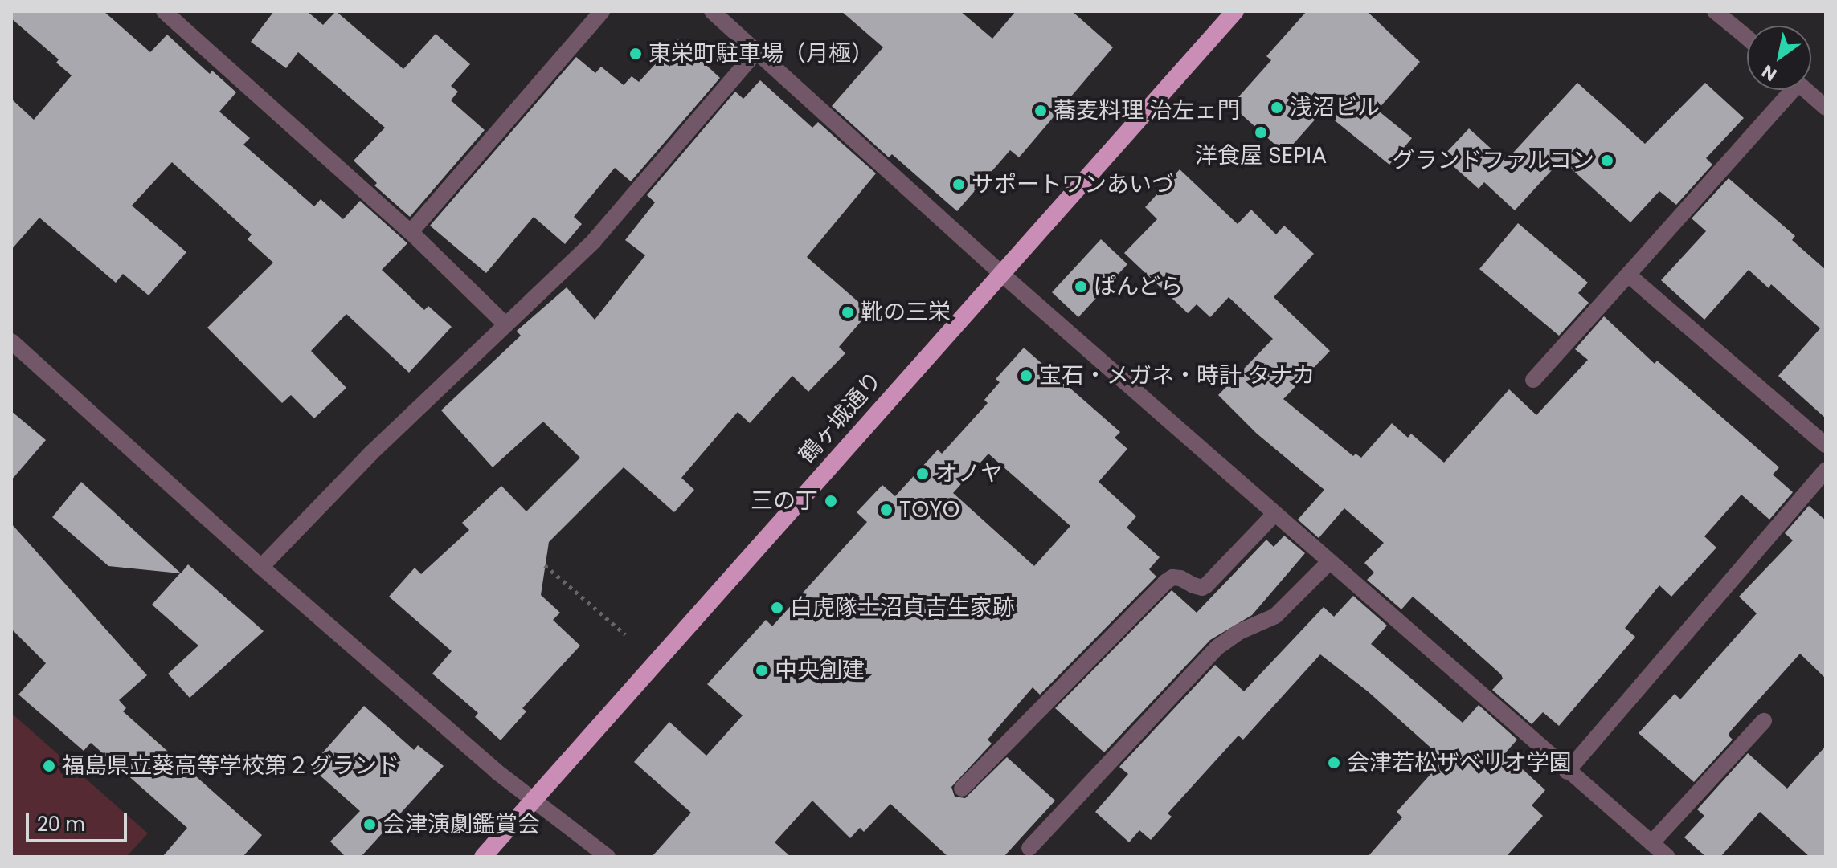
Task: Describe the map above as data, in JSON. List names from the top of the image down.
{
  "streets": {
    "highway": ["鶴ヶ城通り"]
  },
  "places": [
    "東栄町駐車場（月極）",
    "浅沼ビル",
    "蕎麦料理 治左ェ門",
    "洋食屋 SEPIA",
    "グランドファルコン",
    "サポートワンあいづ",
    "ぱんどら",
    "靴の三栄",
    "宝石・メガネ・時計 タナカ",
    "オノヤ",
    "三の丁",
    "TOYO",
    "白虎隊士沼貞吉生家跡",
    "中央創建",
    "会津若松ザベリオ学園",
    "福島県立葵高等学校第２グランド",
    "会津演劇鑑賞会"
  ],
  "scale_bar": "20 m",
  "north": "bottom left"
}
